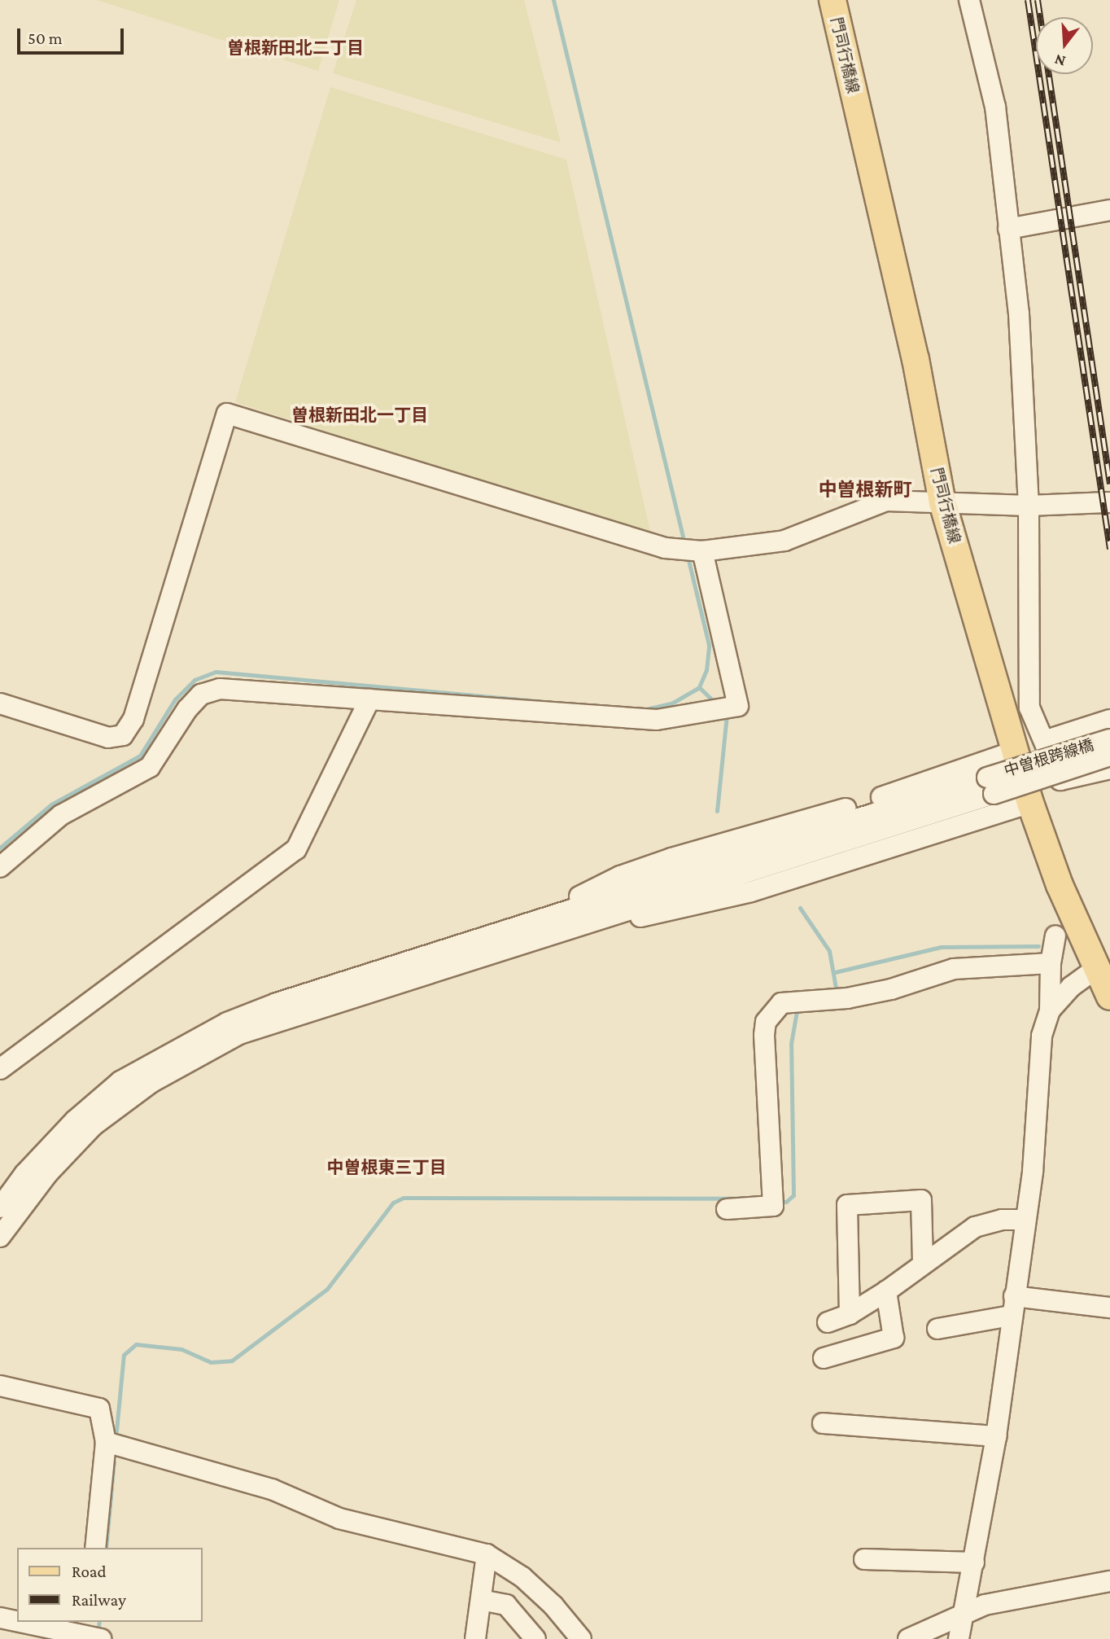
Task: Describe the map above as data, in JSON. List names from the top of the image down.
{
  "streets": {
    "main road": ["門司行橋線"],
    "street": ["中曽根跨線橋"]
  },
  "districts": [
    "曽根新田北二丁目",
    "曽根新田北一丁目",
    "中曽根新町",
    "中曽根東三丁目"
  ],
  "legend": ["Road", "Railway"],
  "scale_bar": "50 m",
  "north": "bottom"
}
